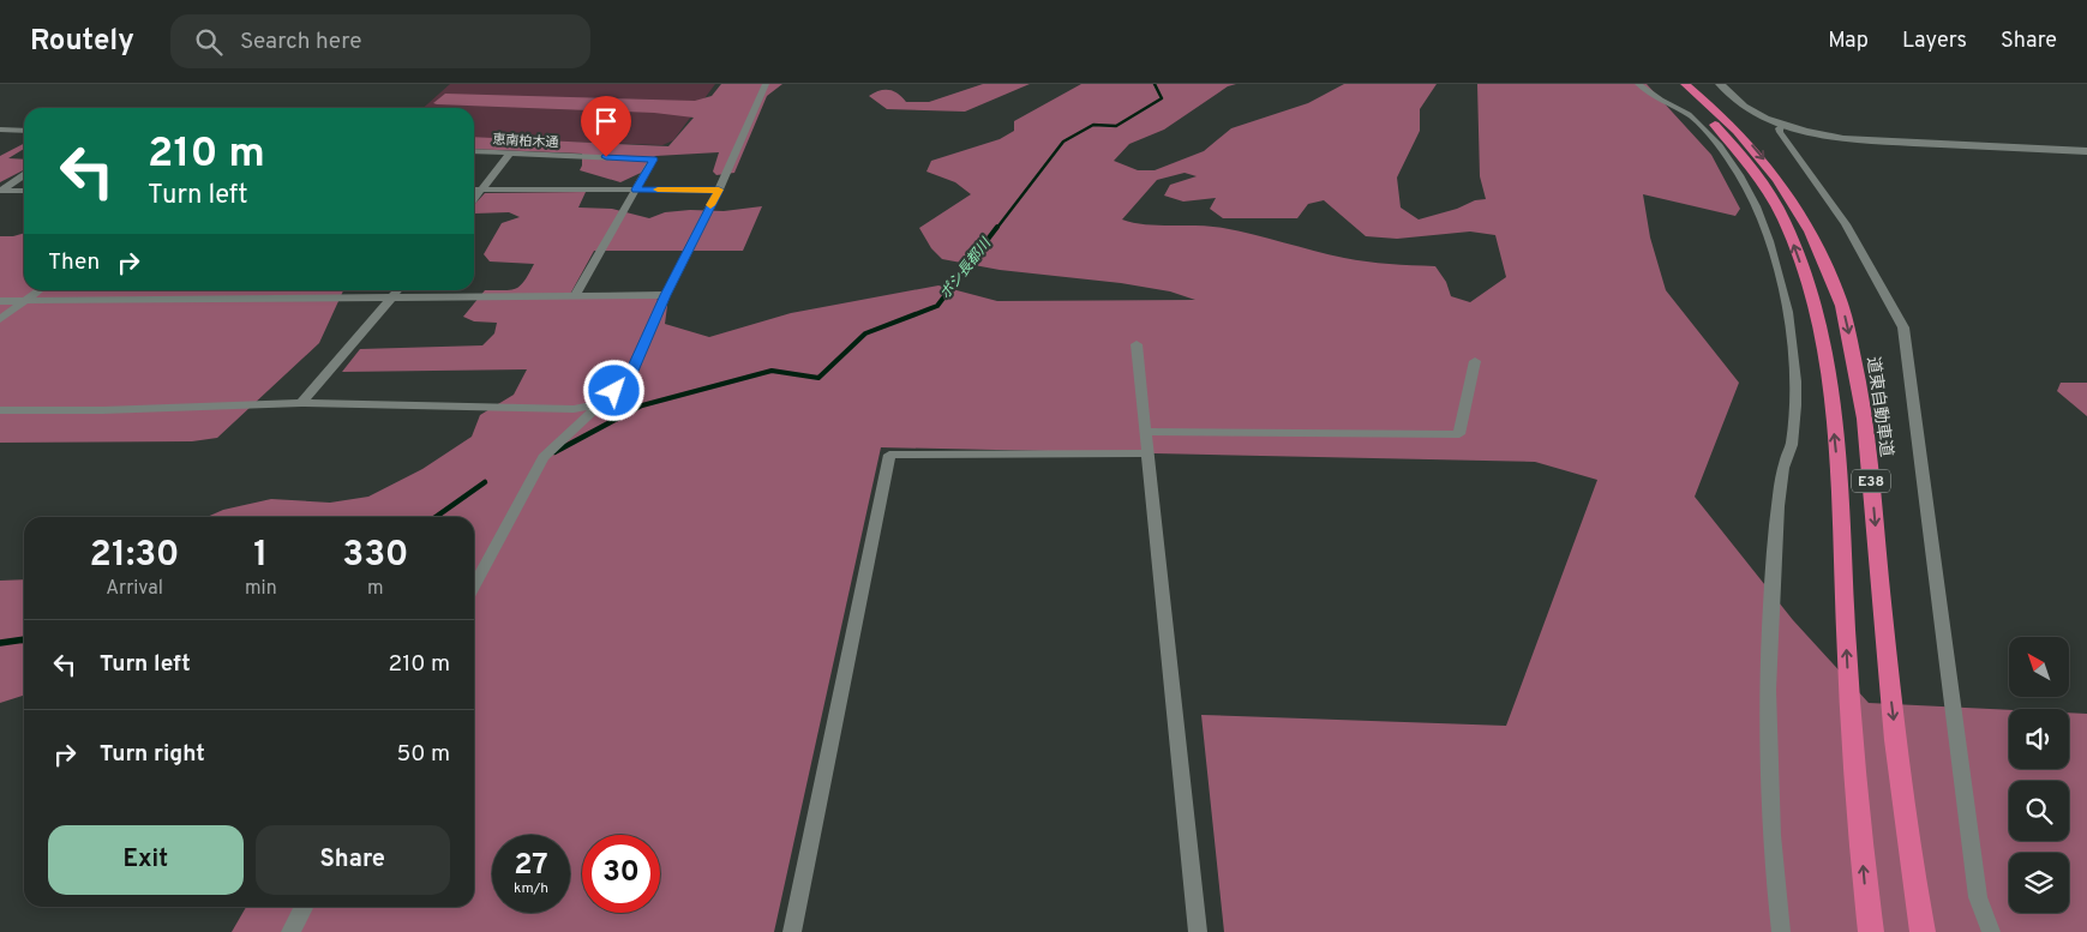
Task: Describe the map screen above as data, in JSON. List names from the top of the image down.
{
  "streets": {
    "highway": ["道東自動車道", "E38"],
    "street": ["恵南柏木通"]
  },
  "water": ["ポシ長都川"],
  "north": "top left",
  "page": {
    "header": "Routely",
    "search": "Search here",
    "nav": ["Map", "Layers", "Share"],
    "turn": ["210 m", "Turn left"],
    "then": "Then",
    "eta": [
      "21:30",
      "Arrival",
      "1",
      "min",
      "330",
      "m"
    ],
    "list": [
      {
        "name": "Turn left",
        "value": "210 m"
      },
      {
        "name": "Turn right",
        "value": "50 m"
      }
    ],
    "buttons": ["Exit", "Share"],
    "speed": "27 km/h",
    "limit": "30"
  }
}
